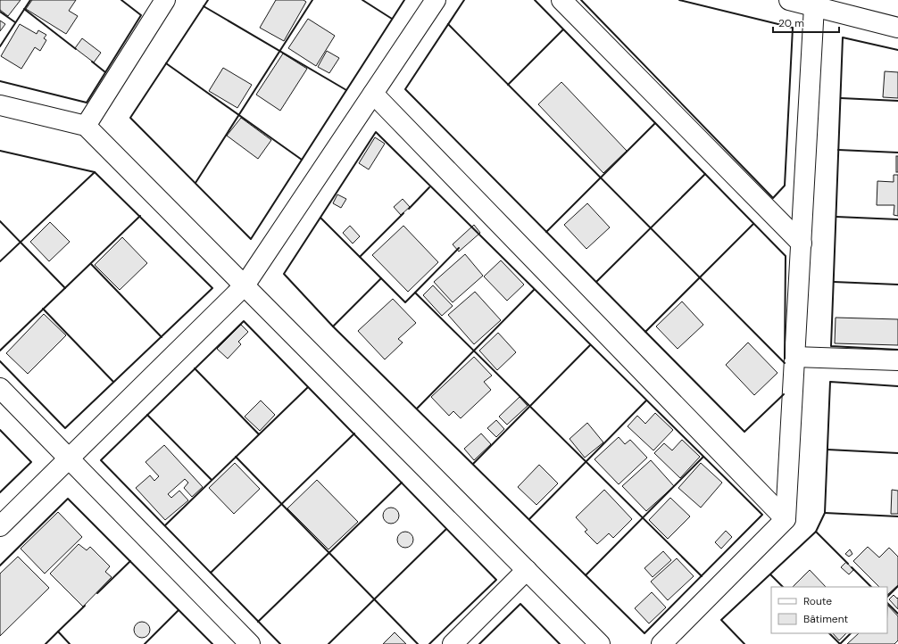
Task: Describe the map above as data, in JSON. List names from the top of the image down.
{
  "legend": ["Route", "Bâtiment"],
  "scale_bar": "20 m"
}
